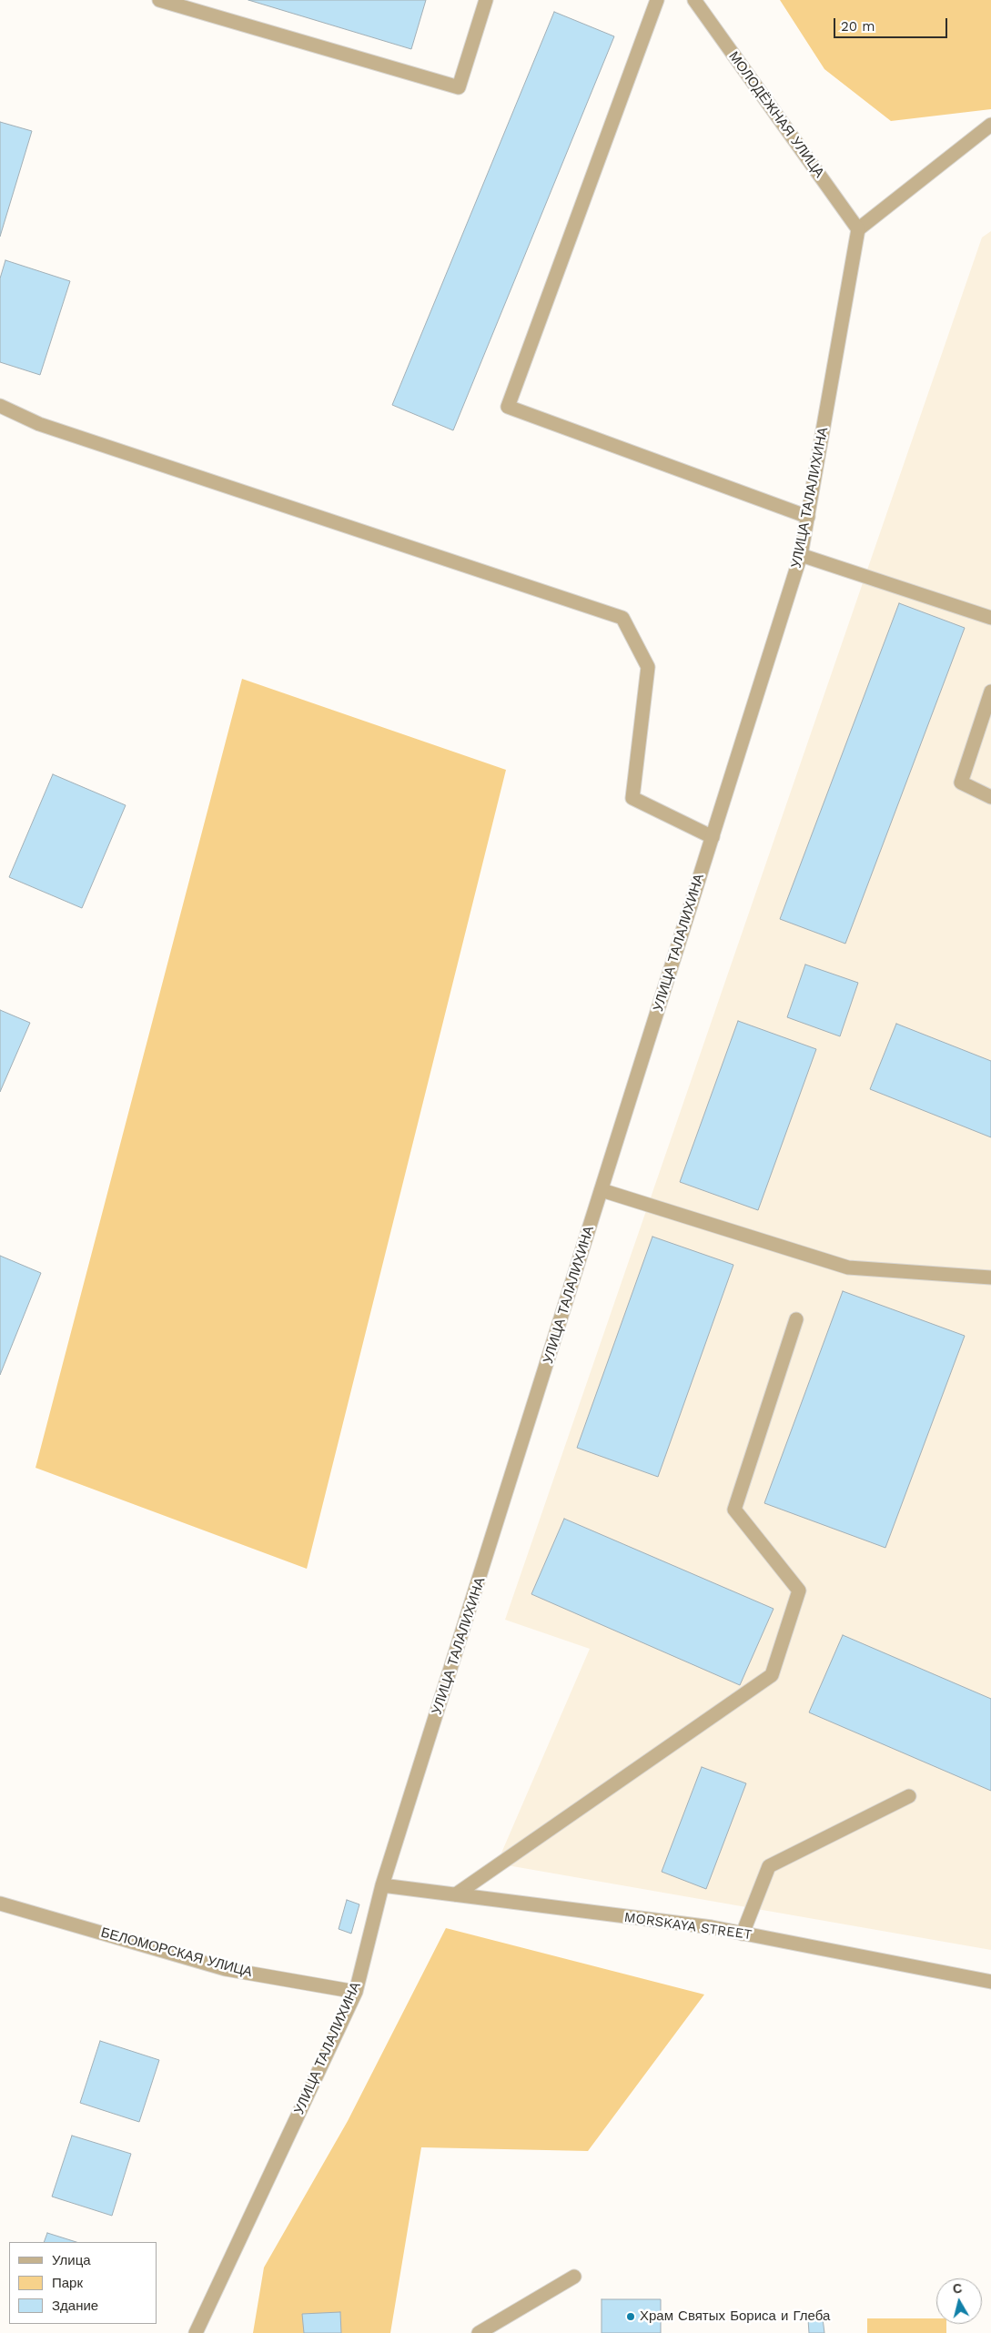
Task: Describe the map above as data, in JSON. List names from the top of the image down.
{
  "streets": {
    "street": [
      "МОЛОДЁЖНАЯ УЛИЦА",
      "УЛИЦА ТАЛАЛИХИНА",
      "MORSKAYA STREET",
      "БЕЛОМОРСКАЯ УЛИЦА"
    ]
  },
  "crossings": [
    ["МОЛОДЁЖНАЯ УЛИЦА", "УЛИЦА ТАЛАЛИХИНА"],
    ["УЛИЦА ТАЛАЛИХИНА", "MORSKAYA STREET"],
    ["УЛИЦА ТАЛАЛИХИНА", "БЕЛОМОРСКАЯ УЛИЦА"]
  ],
  "places": ["Храм Святых Бориса и Глеба"],
  "legend": ["Улица", "Парк", "Здание"],
  "scale_bar": "20 m",
  "north": "top"
}
